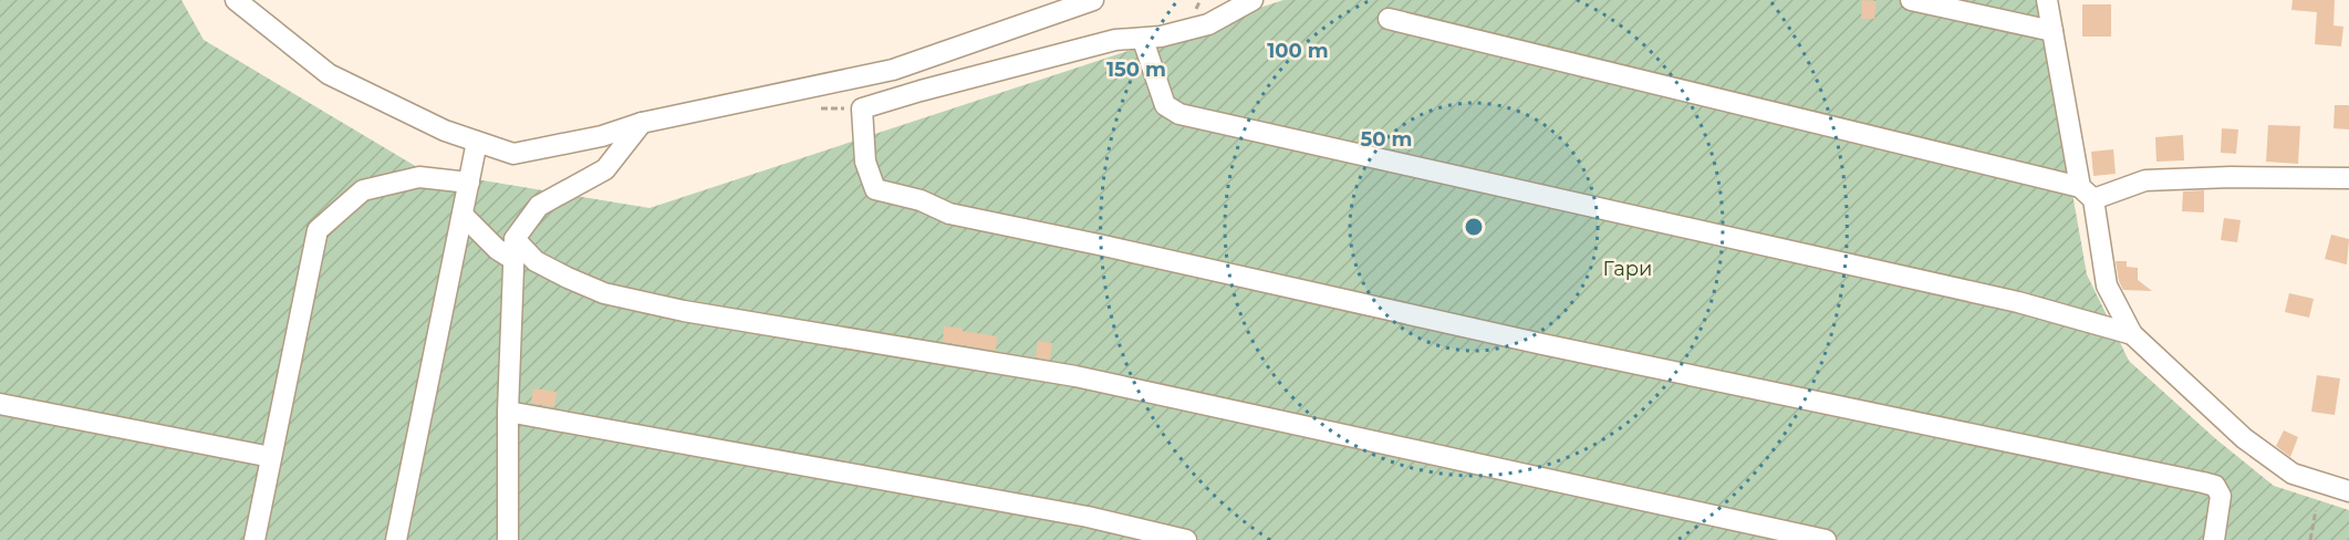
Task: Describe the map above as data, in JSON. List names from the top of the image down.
{
  "parks": ["Гари"],
  "rings": ["100 m", "150 m", "50 m"]
}
